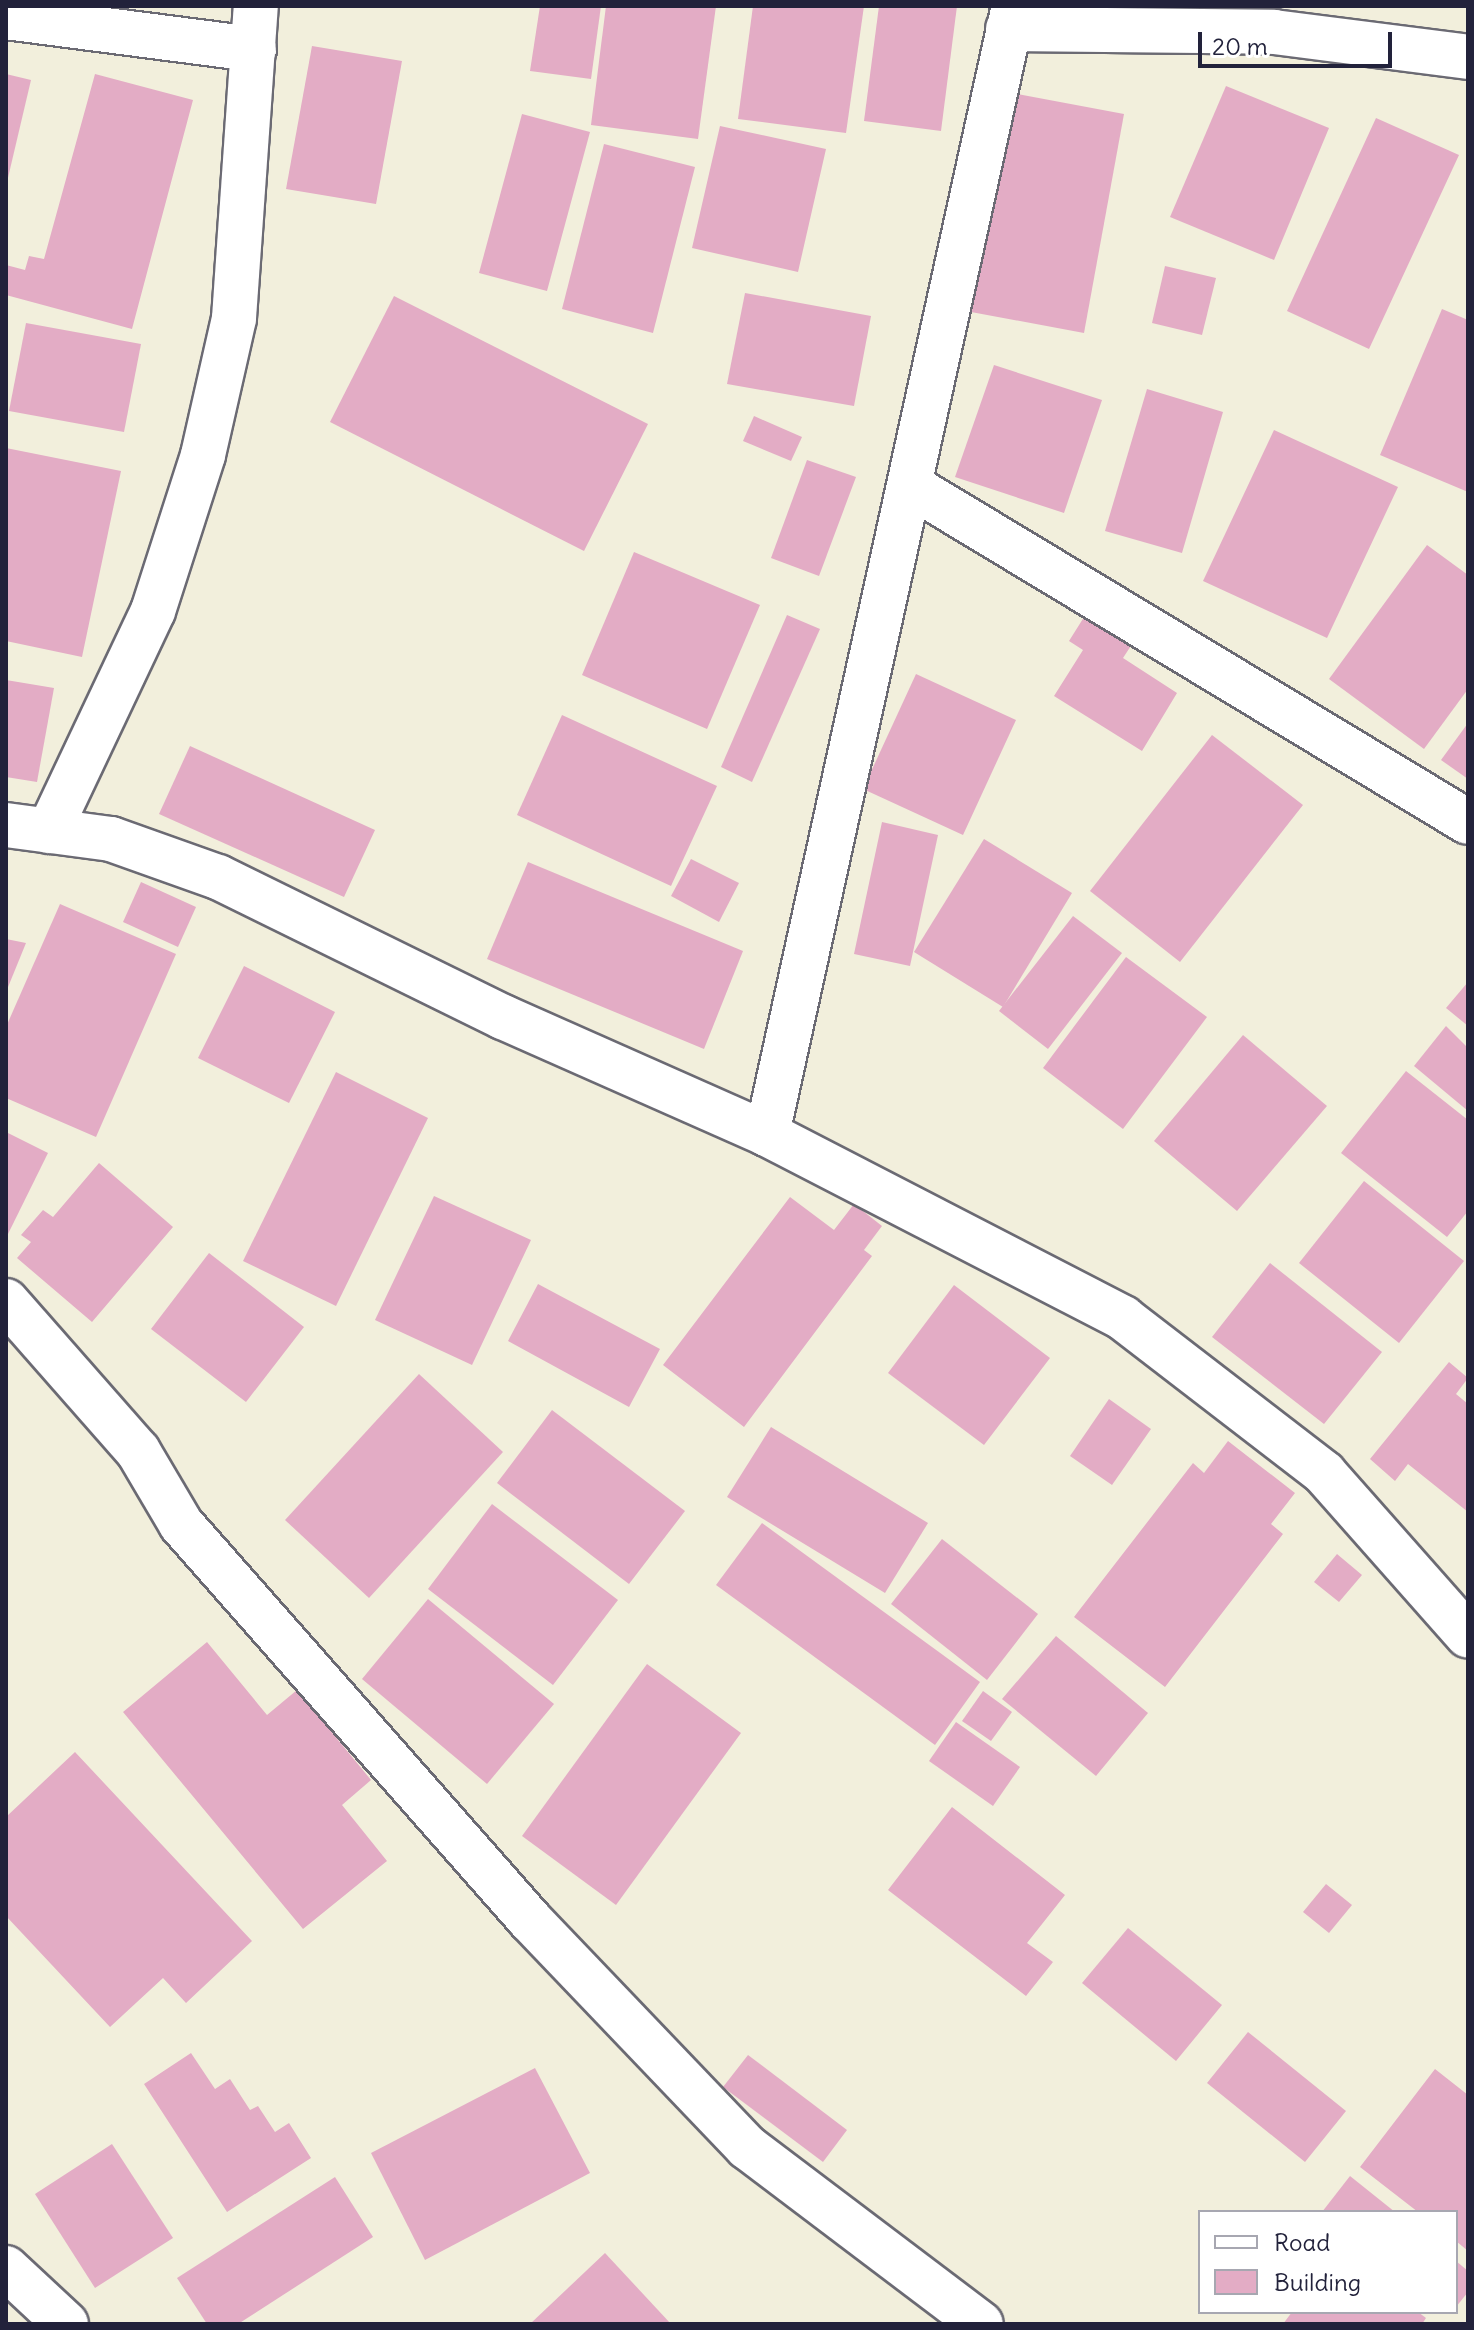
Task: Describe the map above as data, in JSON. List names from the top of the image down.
{
  "legend": ["Road", "Building"],
  "scale_bar": "20 m"
}
